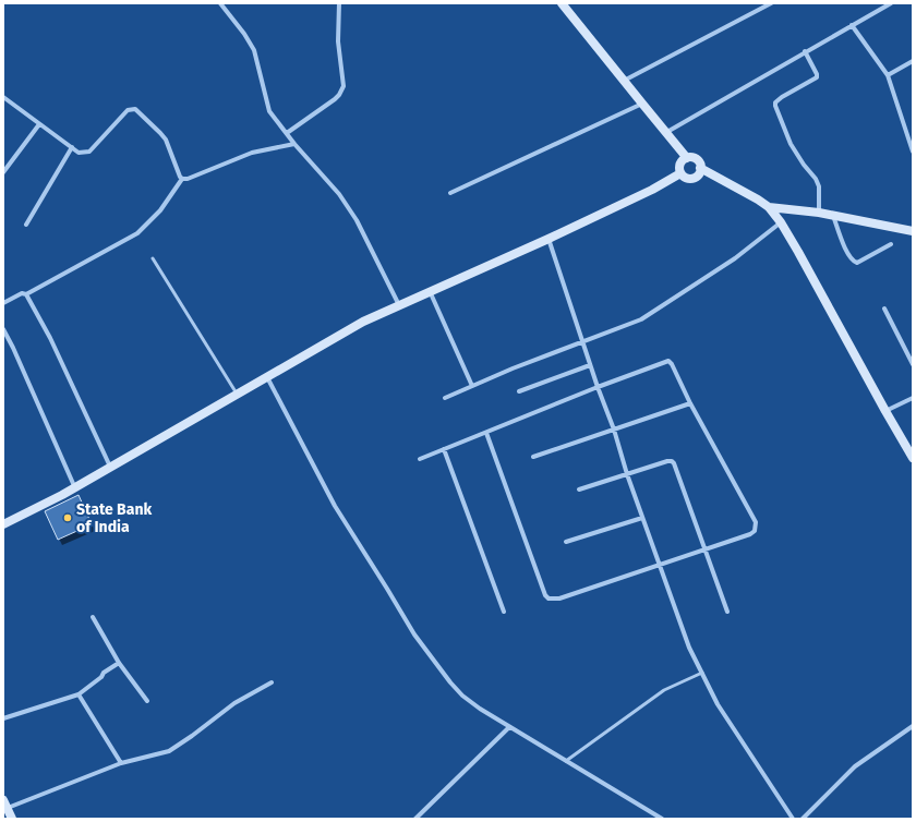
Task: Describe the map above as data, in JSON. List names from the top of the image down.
{
  "places": ["State Bank of India"]
}
